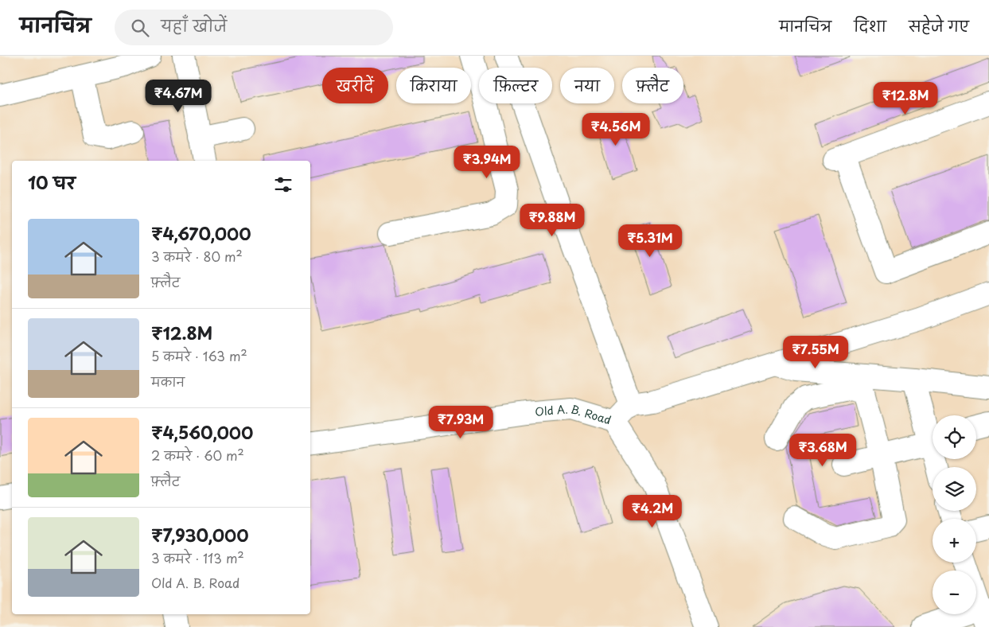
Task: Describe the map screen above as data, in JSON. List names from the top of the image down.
{
  "streets": {
    "street": ["Old A. B. Road"]
  },
  "page": {
    "header": "मानचित्र",
    "search": "यहाँ खोजें",
    "nav": ["मानचित्र", "दिशा", "सहेजे गए"],
    "chip": [
      "खरीदें",
      "किराया",
      "फ़िल्टर",
      "नया",
      "फ़्लैट"
    ],
    "price": [
      "₹4.67M",
      "₹12.8M",
      "₹4.56M",
      "₹3.94M",
      "₹9.88M",
      "₹5.31M",
      "₹7.55M",
      "₹7.93M",
      "₹3.68M",
      "₹4.2M"
    ],
    "heading": "10 घर",
    "list": [
      {
        "name": "₹4,670,000",
        "note": "3 कमरे · 80 m² · फ़्लैट"
      },
      {
        "name": "₹12.8M",
        "note": "5 कमरे · 163 m² · मकान"
      },
      {
        "name": "₹4,560,000",
        "note": "2 कमरे · 60 m² · फ़्लैट"
      },
      {
        "name": "₹7,930,000",
        "note": "3 कमरे · 113 m² · Old A. B. Road"
      }
    ],
    "map_buttons": ["+", "−"]
  }
}
